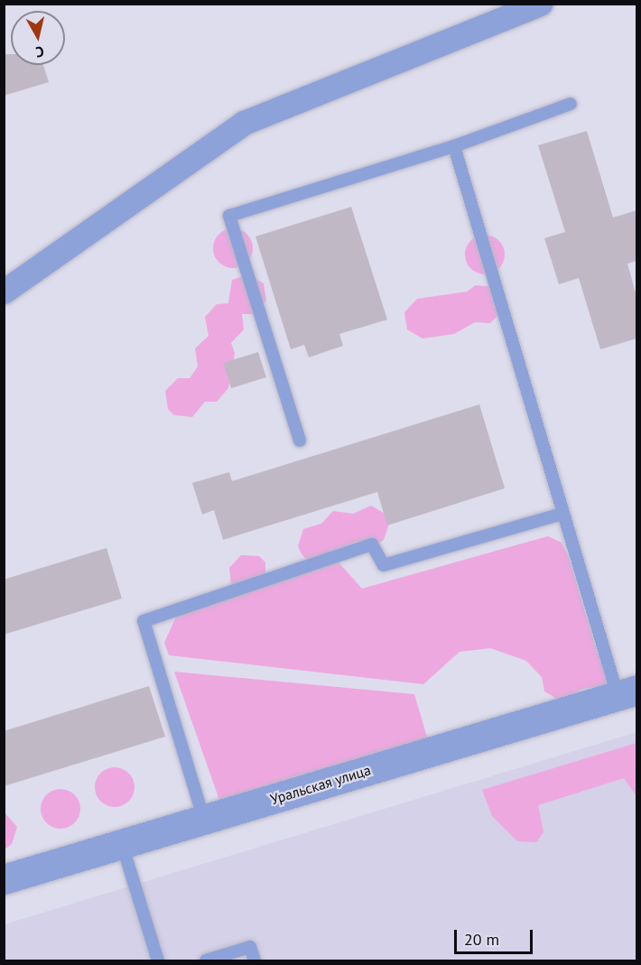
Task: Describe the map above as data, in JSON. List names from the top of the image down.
{
  "streets": {
    "street": ["Уральская улица"]
  },
  "scale_bar": "20 m",
  "north": "bottom"
}
